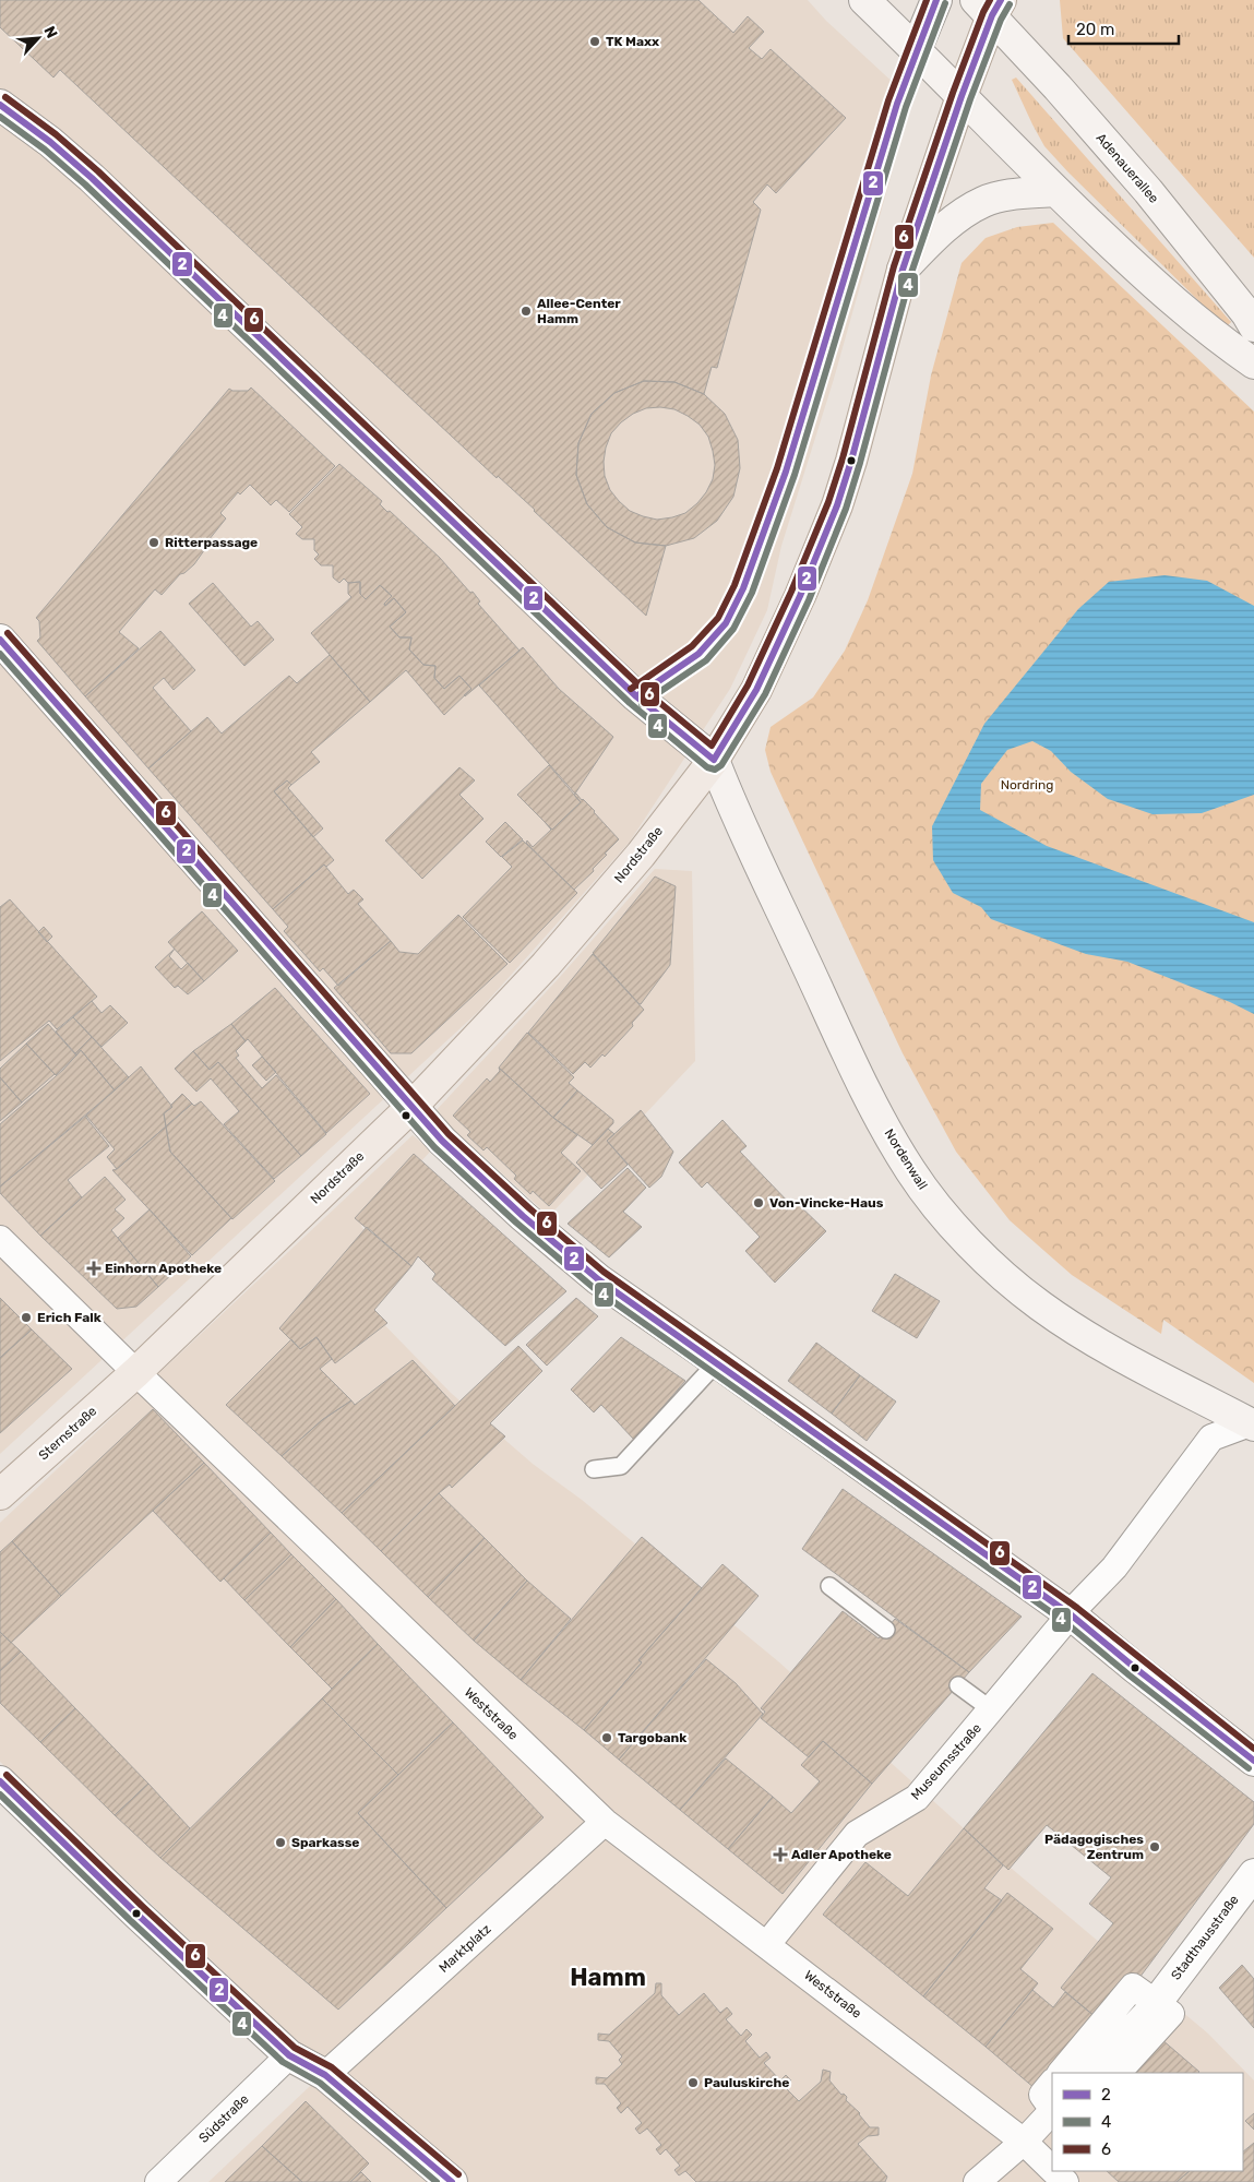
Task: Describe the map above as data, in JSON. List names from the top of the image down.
{
  "streets": {
    "main road": [
      "Adenauerallee",
      "Nordstraße",
      "Nordenwall",
      "Sternstraße"
    ],
    "street": [
      "Weststraße",
      "Museumsstraße",
      "Stadthausstraße",
      "Marktplatz",
      "Südstraße"
    ]
  },
  "crossings": [
    ["Adenauerallee", "Nordstraße"],
    ["Nordstraße", "Nordenwall"],
    ["Nordstraße", "Sternstraße"],
    ["Nordstraße", "Weststraße"],
    ["Nordenwall", "Museumsstraße"],
    ["Sternstraße", "Weststraße"],
    ["Weststraße", "Museumsstraße"],
    ["Weststraße", "Marktplatz"]
  ],
  "districts": ["Hamm"],
  "parks": ["Nordring"],
  "places": {
    "other": [
      "TK Maxx",
      "Allee-Center Hamm",
      "Ritterpassage",
      "Von-Vincke-Haus",
      "Erich Falk",
      "Targobank",
      "Sparkasse",
      "Pädagogisches Zentrum",
      "Pauluskirche"
    ],
    "health": ["Einhorn Apotheke", "Adler Apotheke"]
  },
  "lines": ["transit line 2", "transit line 6", "transit line 4"],
  "legend": ["2", "4", "6"],
  "scale_bar": "20 m",
  "north": "top right"
}
